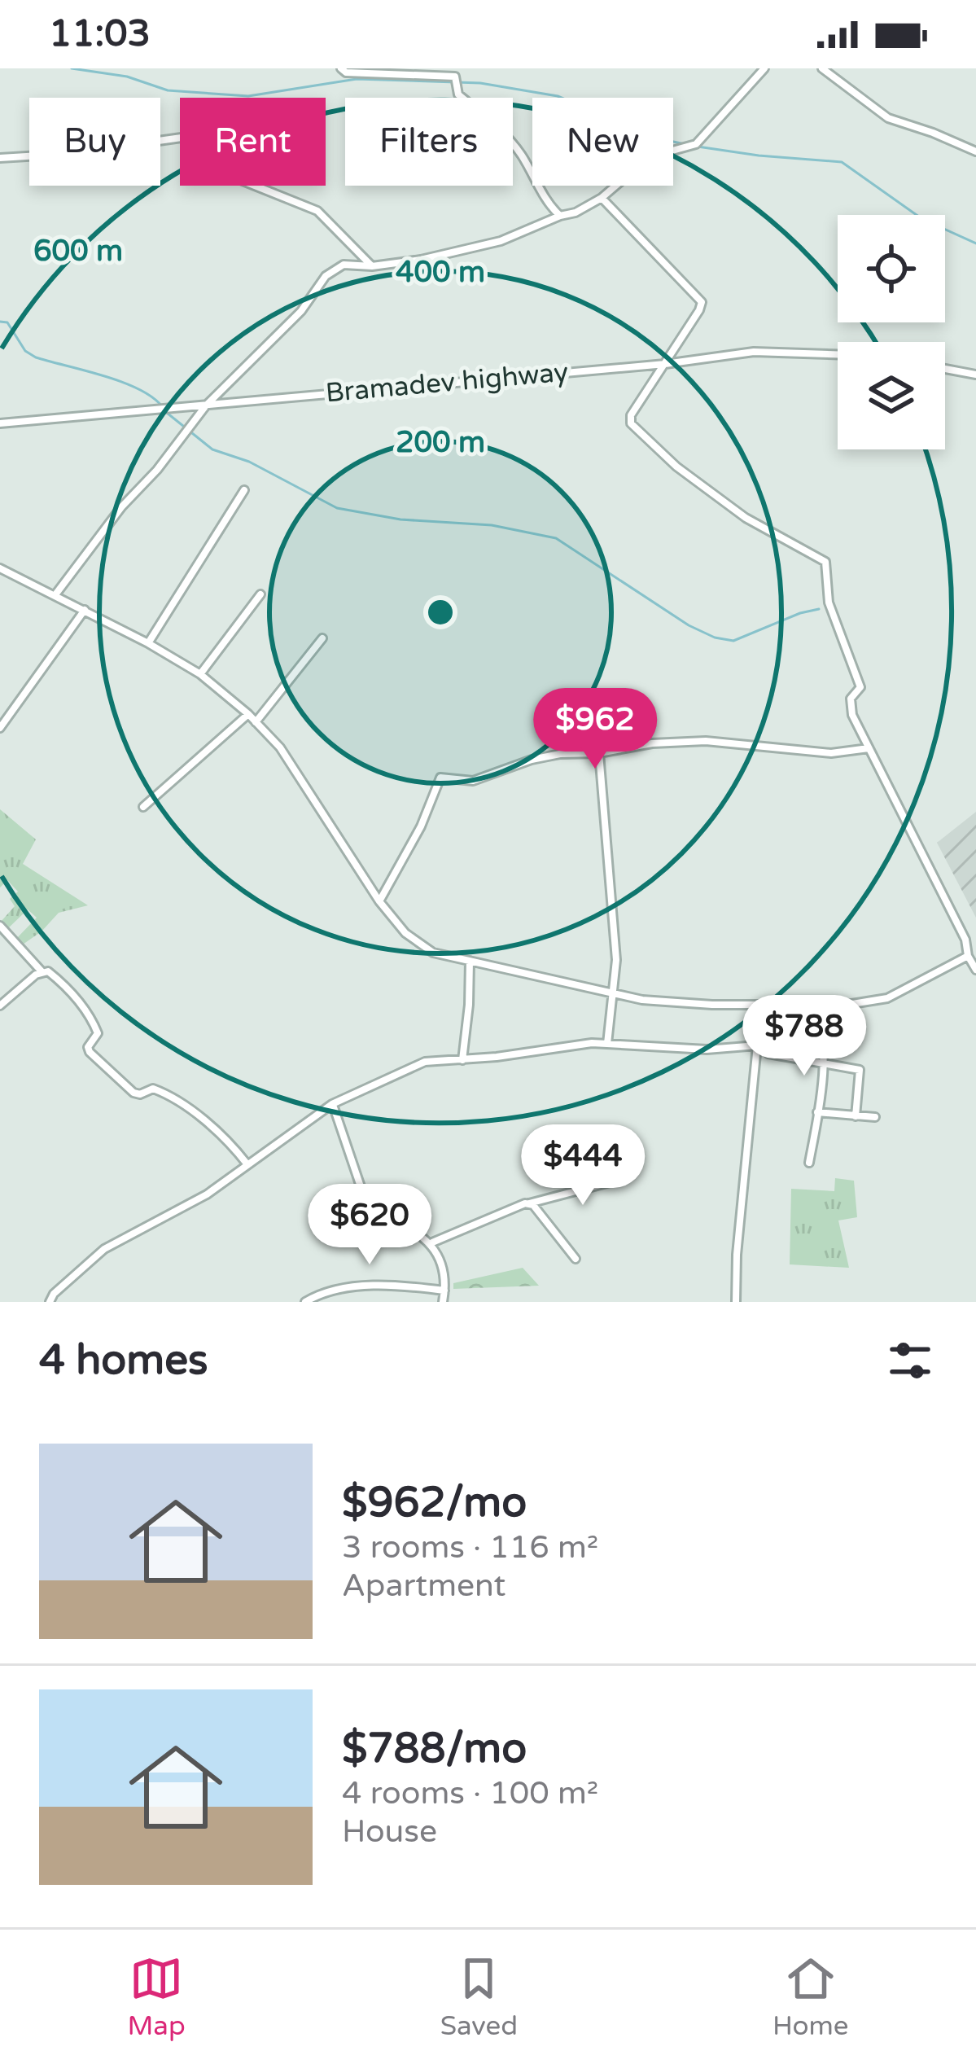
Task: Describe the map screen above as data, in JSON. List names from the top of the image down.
{
  "streets": {
    "street": ["Bramadev highway"]
  },
  "page": {
    "status": "11:03",
    "chip": [
      "Buy",
      "Rent",
      "Filters",
      "New"
    ],
    "price": [
      "$962",
      "$788",
      "$444",
      "$620"
    ],
    "heading": "4 homes",
    "list": [
      {
        "name": "$962/mo",
        "note": "3 rooms · 116 m² · Apartment"
      },
      {
        "name": "$788/mo",
        "note": "4 rooms · 100 m² · House"
      }
    ],
    "tabs": ["Map", "Saved", "Home"]
  },
  "rings": ["600 m", "400 m", "200 m"]
}
